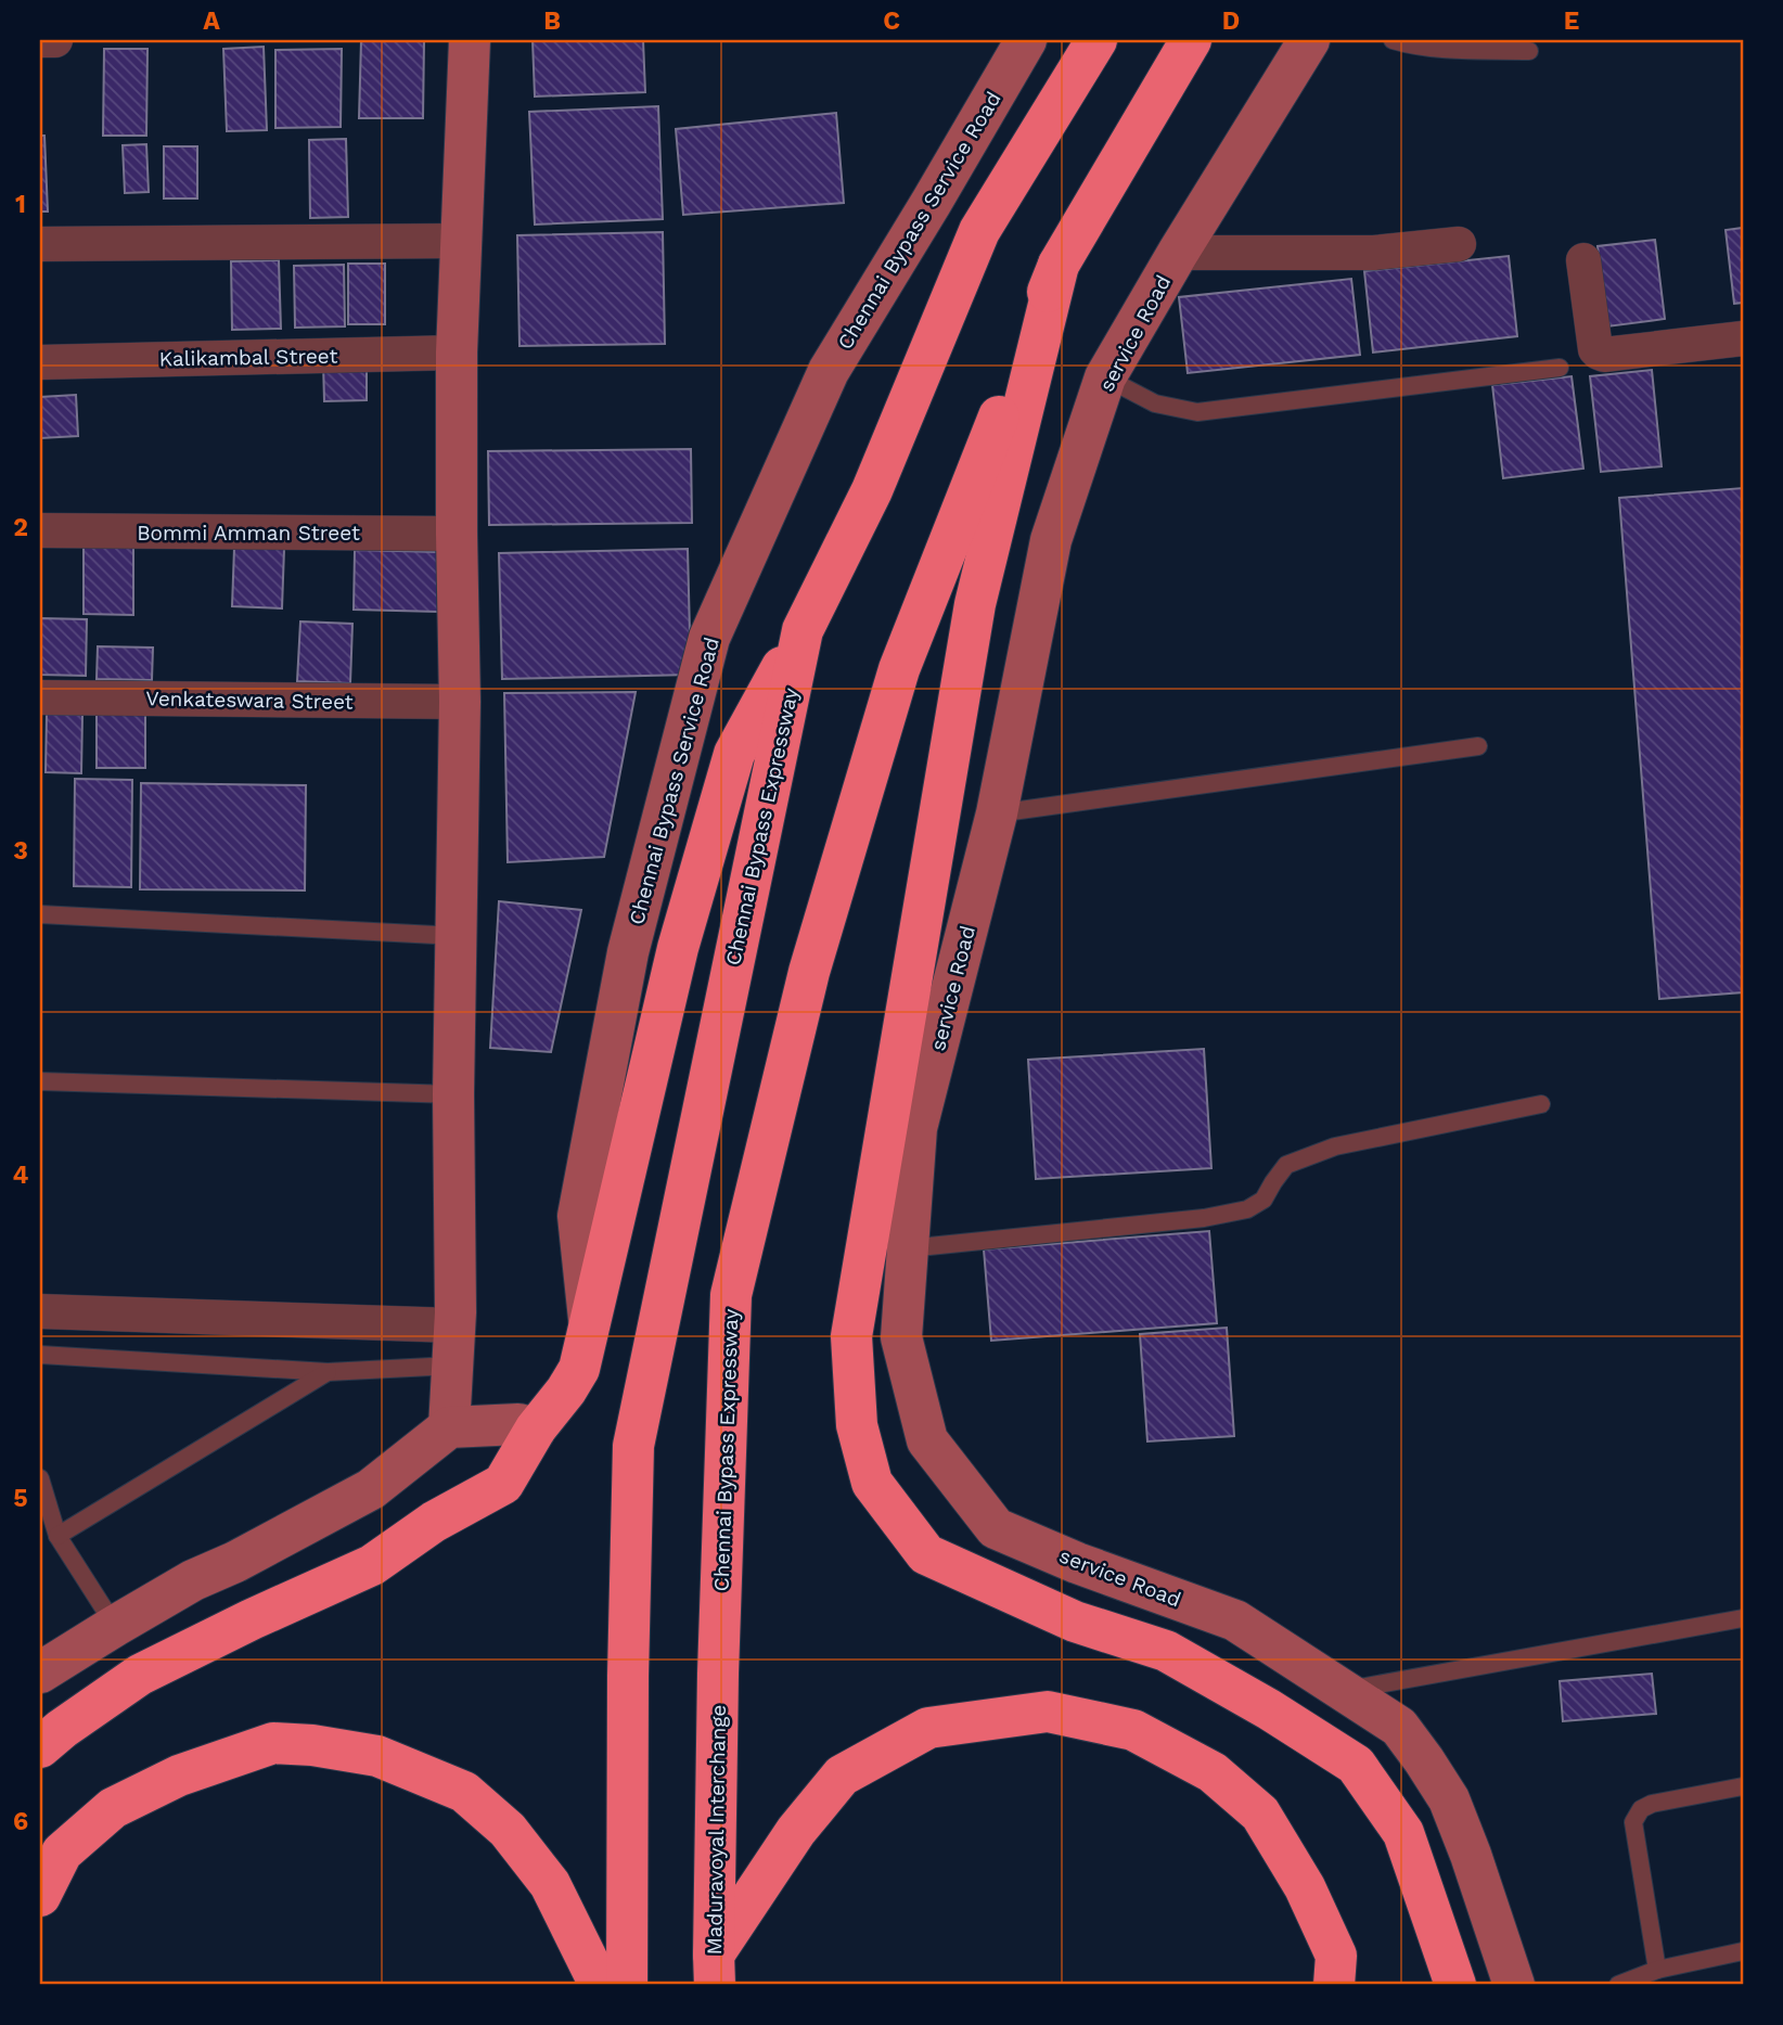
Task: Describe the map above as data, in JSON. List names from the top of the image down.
{
  "streets": {
    "highway": ["Chennai Bypass Expressway", "Maduravoyal Interchange"],
    "street": [
      "Chennai Bypass Service Road",
      "service Road",
      "Kalikambal Street",
      "Bommi Amman Street",
      "Venkateswara Street"
    ]
  },
  "crossings": [
    ["Chennai Bypass Expressway", "Maduravoyal Interchange"]
  ],
  "grid": {
    "columns": [
      "A",
      "B",
      "C",
      "D",
      "E"
    ],
    "rows": [
      "1",
      "2",
      "3",
      "4",
      "5",
      "6"
    ]
  }
}
